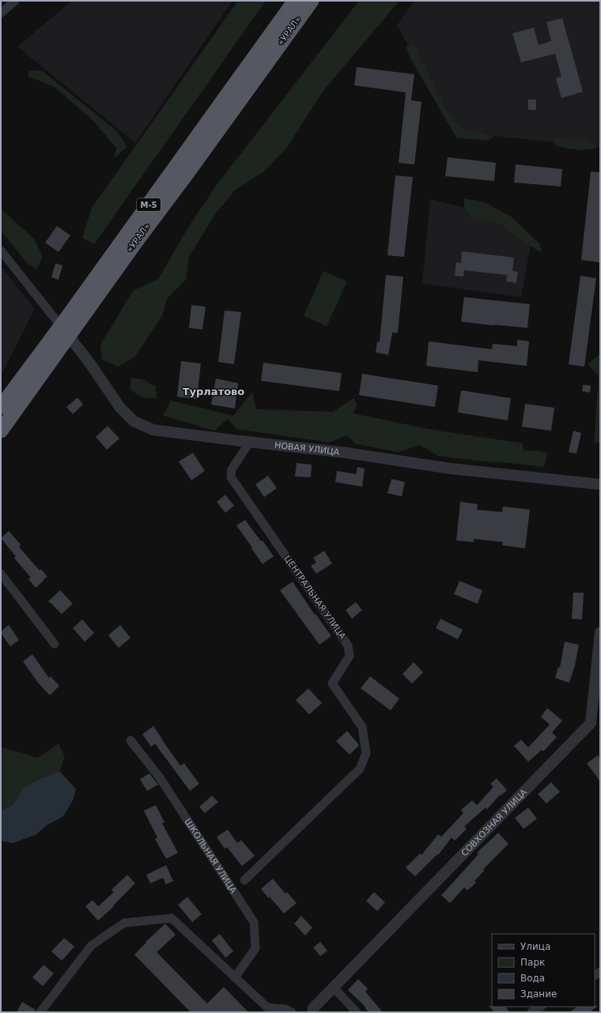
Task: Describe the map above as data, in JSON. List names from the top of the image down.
{
  "streets": {
    "highway": ["«УРАЛ»", "М-5"],
    "street": [
      "НОВАЯ УЛИЦА",
      "ЦЕНТРАЛЬНАЯ УЛИЦА",
      "СОВХОЗНАЯ УЛИЦА",
      "ШКОЛЬНАЯ УЛИЦА"
    ]
  },
  "crossings": [
    ["«УРАЛ»", "НОВАЯ УЛИЦА"],
    ["НОВАЯ УЛИЦА", "ЦЕНТРАЛЬНАЯ УЛИЦА"]
  ],
  "districts": ["Турлатово"],
  "legend": [
    "Улица",
    "Парк",
    "Вода",
    "Здание"
  ]
}
